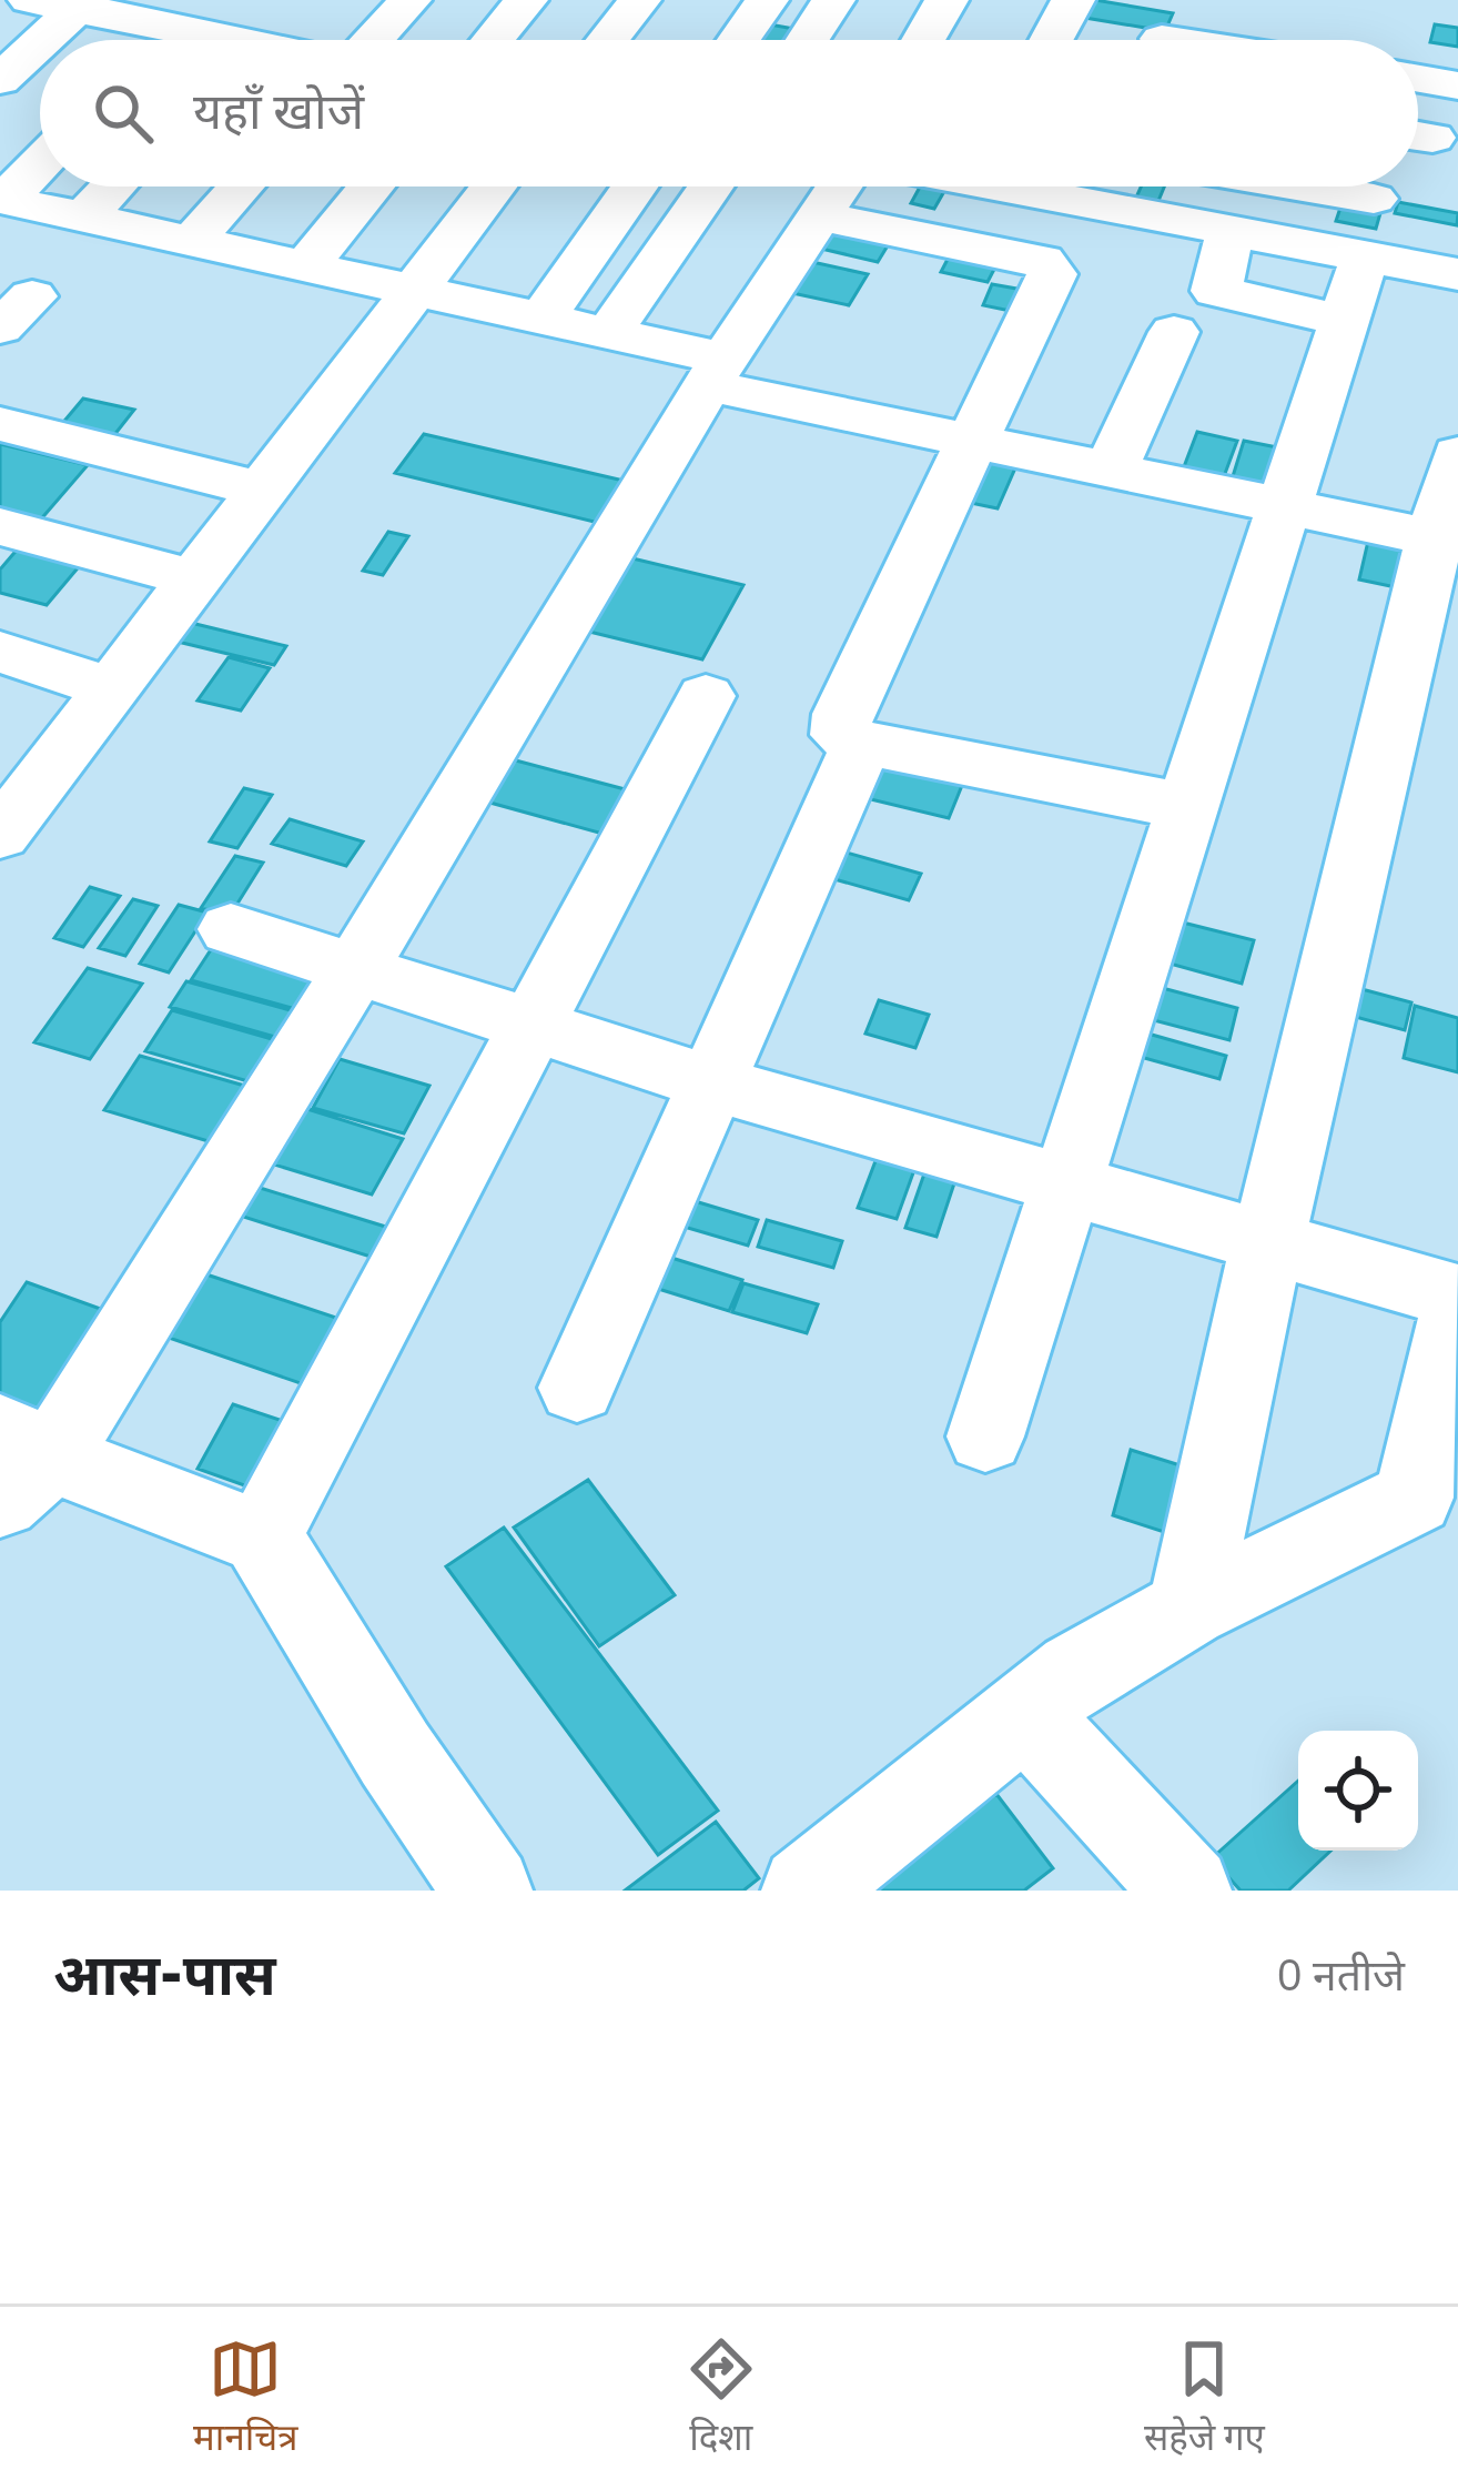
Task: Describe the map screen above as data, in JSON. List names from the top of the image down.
{
  "page": {
    "search": "यहाँ खोजें",
    "heading": ["आस-पास", "0 नतीजे"],
    "nav": ["मानचित्र", "दिशा", "सहेजे गए"]
  }
}
